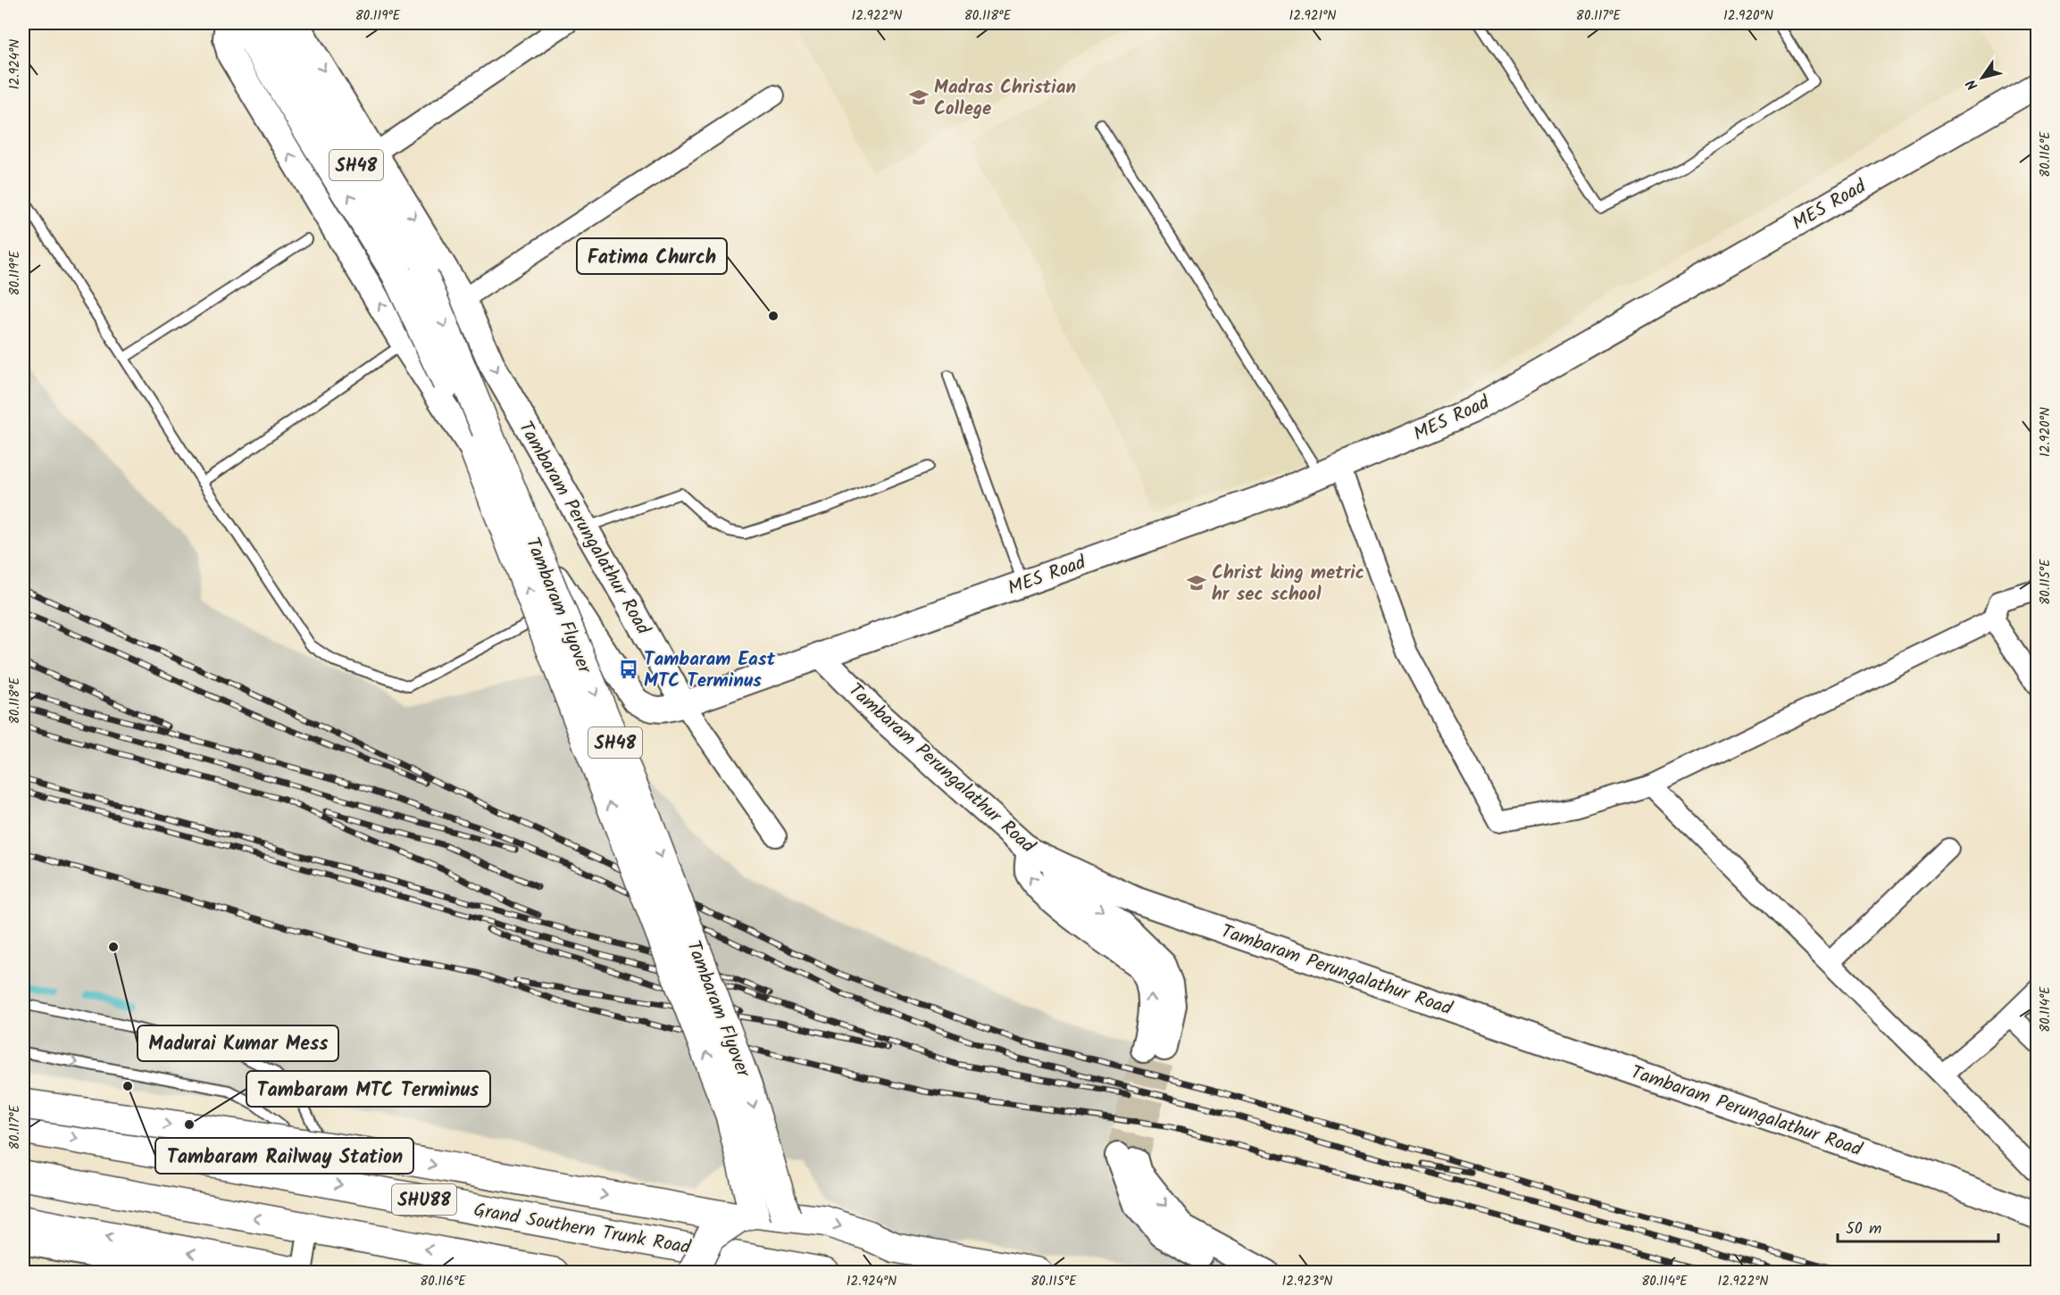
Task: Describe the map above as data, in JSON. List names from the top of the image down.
{
  "streets": {
    "main road": [
      "SH48",
      "Tambaram Flyover",
      "SHU88",
      "Grand Southern Trunk Road"
    ],
    "street": ["MES Road", "Tambaram Perungalathur Road"]
  },
  "crossings": [
    ["MES Road", "Tambaram Perungalathur Road"]
  ],
  "places": {
    "school or university": ["Madras Christian College", "Christ king metric hr sec school"],
    "other": [
      "Fatima Church",
      "Madurai Kumar Mess",
      "Tambaram Railway Station",
      "Tambaram MTC Terminus"
    ],
    "bus stop": ["Tambaram East MTC Terminus"]
  },
  "scale_bar": "50 m",
  "north": "bottom left",
  "coordinates": [
    "80.119°E",
    "12.922°N",
    "80.118°E",
    "12.921°N",
    "80.117°E",
    "12.920°N",
    "12.924°N",
    "80.116°E",
    "80.115°E",
    "80.114°E",
    "12.923°N"
  ]
}
